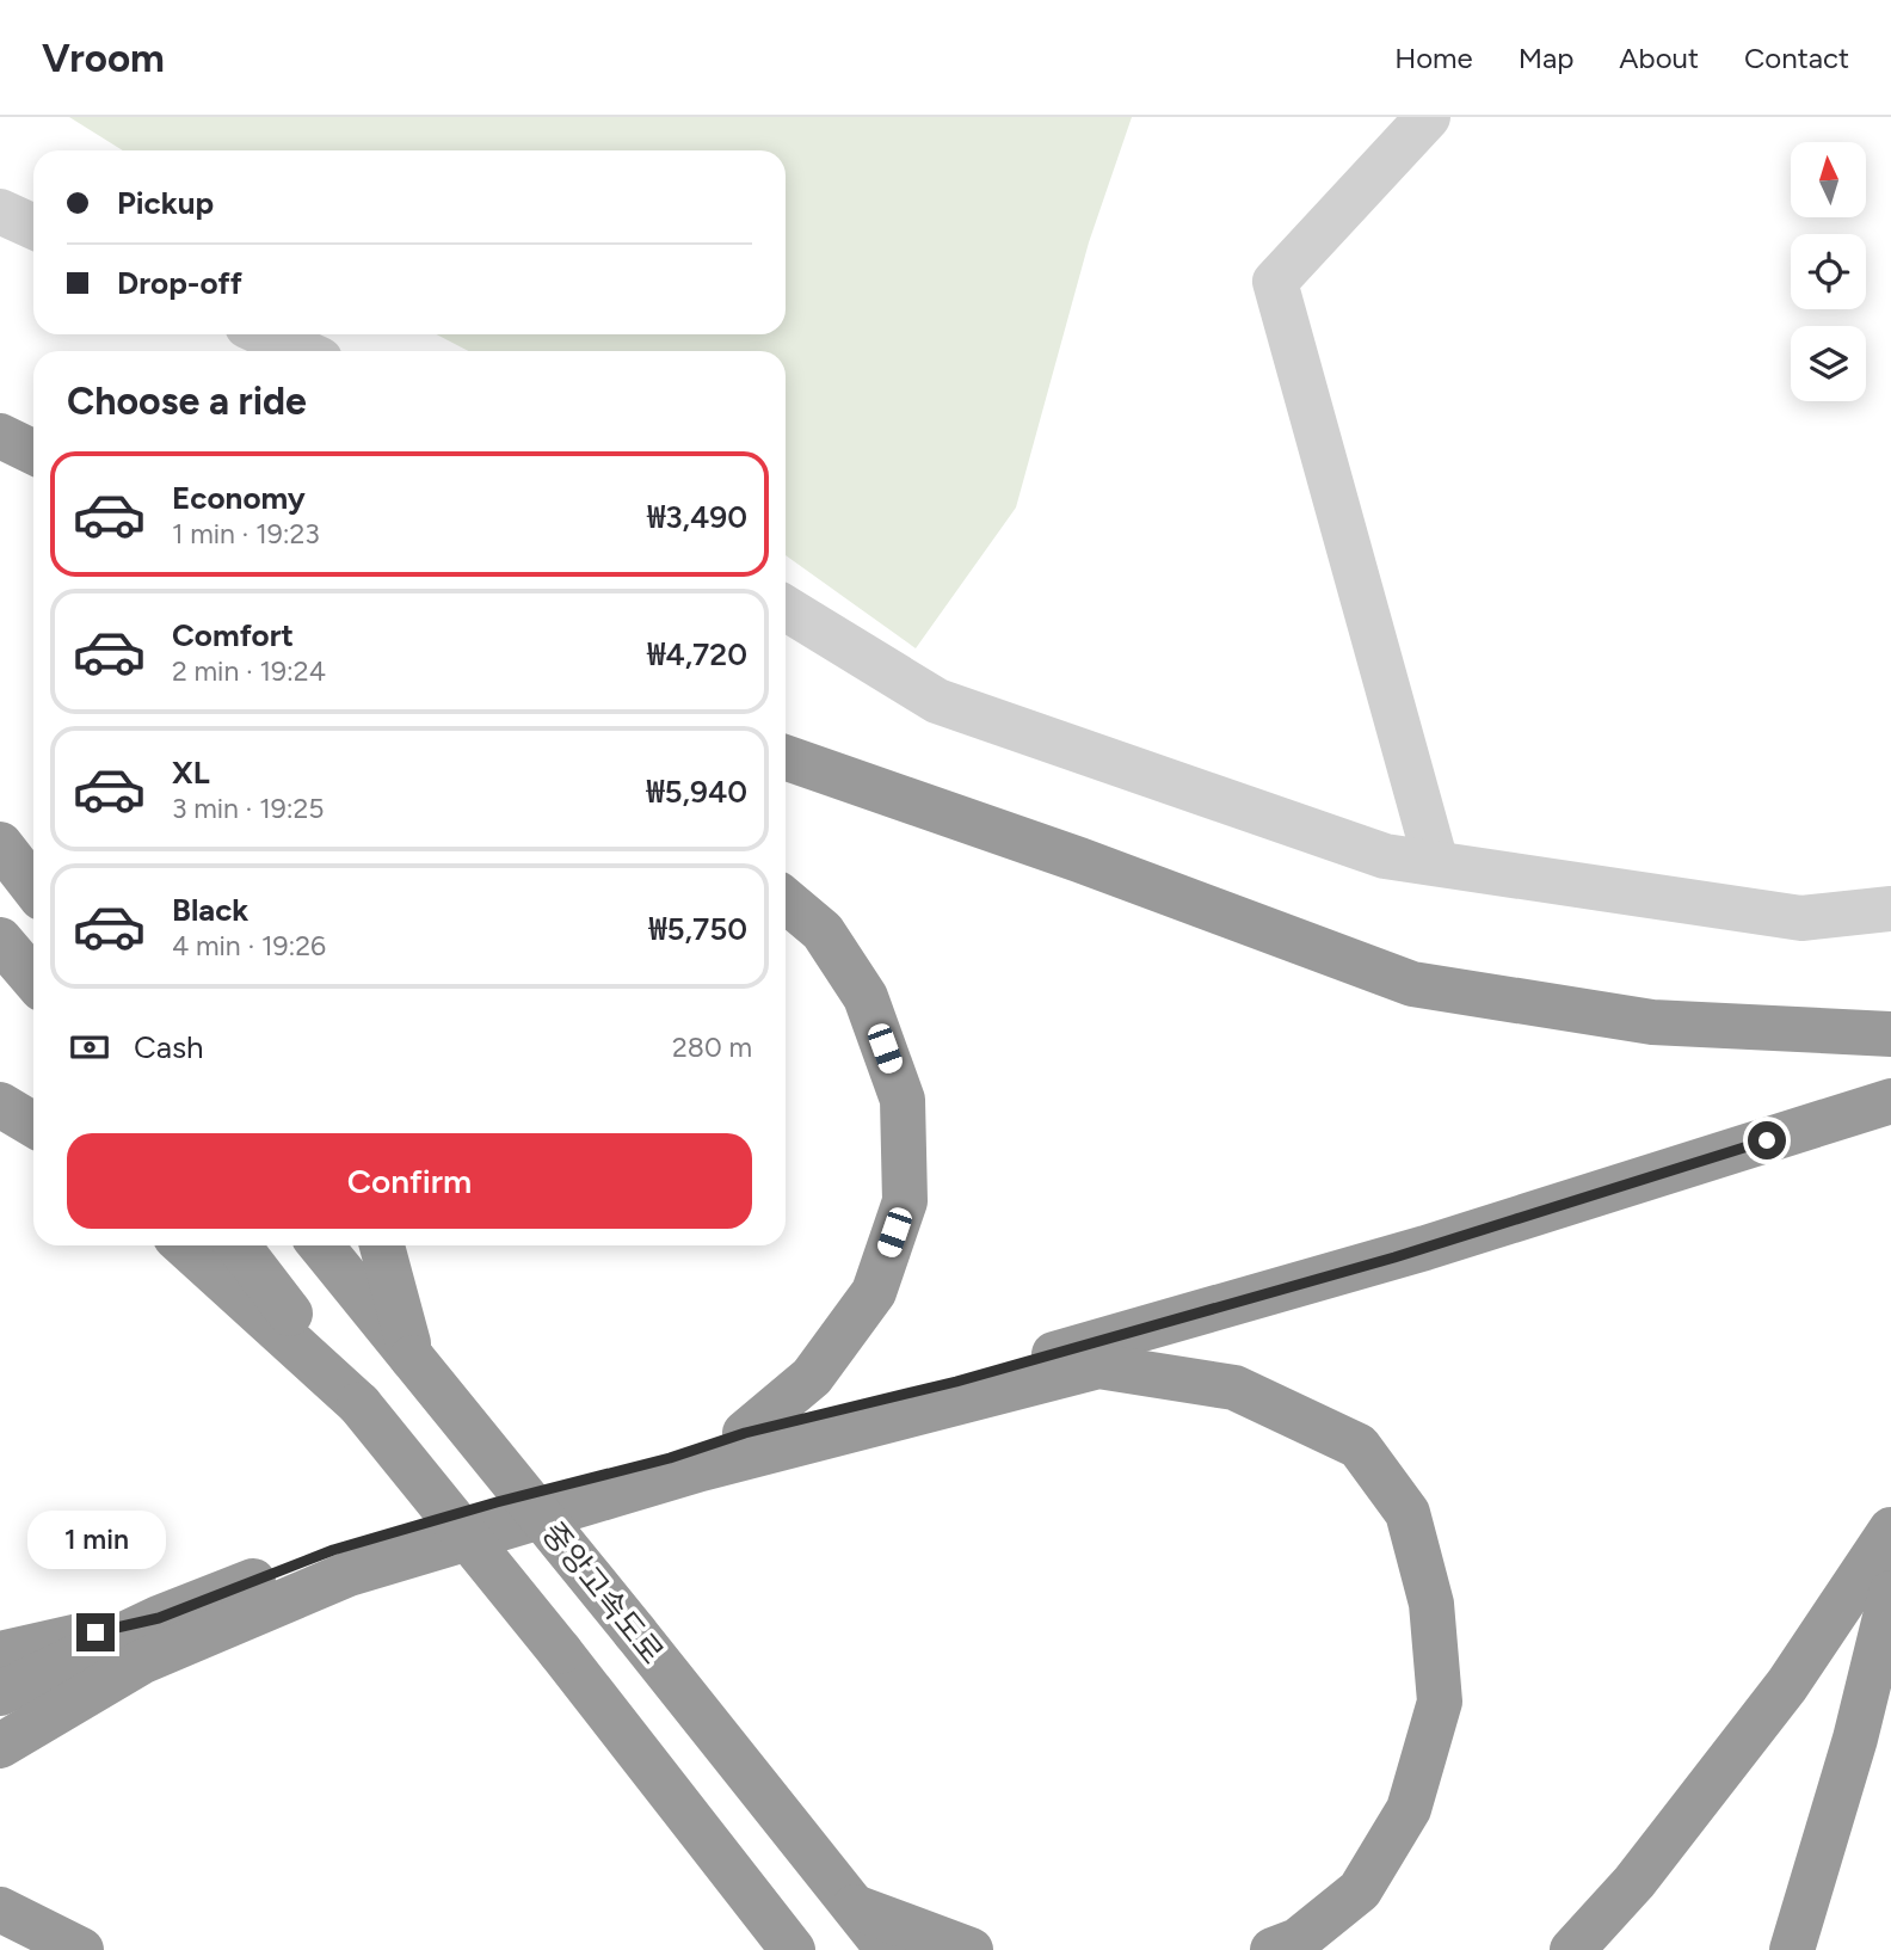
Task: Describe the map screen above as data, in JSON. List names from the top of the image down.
{
  "streets": {
    "highway": ["중앙고속도로"]
  },
  "north": "top",
  "page": {
    "header": "Vroom",
    "nav": [
      "Home",
      "Map",
      "About",
      "Contact"
    ],
    "banner": ["Pickup", "Drop-off"],
    "heading": "Choose a ride",
    "list": [
      {
        "name": "Economy",
        "note": "1 min · 19:23",
        "value": "₩3,490"
      },
      {
        "name": "Comfort",
        "note": "2 min · 19:24",
        "value": "₩4,720"
      },
      {
        "name": "XL",
        "note": "3 min · 19:25",
        "value": "₩5,940"
      },
      {
        "name": "Black",
        "note": "4 min · 19:26",
        "value": "₩5,750"
      }
    ],
    "pay": ["Cash", "280 m"],
    "buttons": "Confirm",
    "bubble": "1 min"
  }
}
